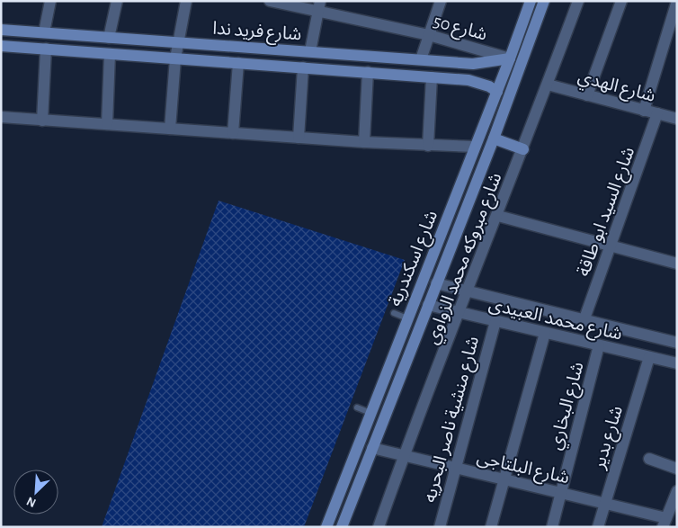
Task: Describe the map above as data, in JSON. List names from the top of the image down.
{
  "streets": {
    "street": [
      "شارع 50",
      "شارع فريد ندا",
      "شارع الهدي",
      "شارع السيد ابو طاقة",
      "شارع اسكندرية",
      "شارع مبروكه محمد الزواوي",
      "شارع محمد العبيدى",
      "شارع البخاري",
      "شارع منشية ناصر البحريه",
      "شارع بدير",
      "شارع البلتاجى"
    ]
  },
  "crossings": [
    ["شارع 50", "شارع فريد ندا"],
    ["شارع 50", "شارع اسكندرية"],
    ["شارع فريد ندا", "شارع اسكندرية"],
    ["شارع الهدي", "شارع السيد ابو طاقة"],
    ["شارع الهدي", "شارع مبروكه محمد الزواوي"],
    ["شارع السيد ابو طاقة", "شارع محمد العبيدى"],
    ["شارع اسكندرية", "شارع محمد العبيدى"],
    ["شارع اسكندرية", "شارع البلتاجى"],
    ["شارع مبروكه محمد الزواوي", "شارع محمد العبيدى"],
    ["شارع مبروكه محمد الزواوي", "شارع البلتاجى"],
    ["شارع محمد العبيدى", "شارع البخاري"],
    ["شارع محمد العبيدى", "شارع منشية ناصر البحريه"],
    ["شارع محمد العبيدى", "شارع بدير"],
    ["شارع البخاري", "شارع البلتاجى"],
    ["شارع منشية ناصر البحريه", "شارع البلتاجى"],
    ["شارع بدير", "شارع البلتاجى"]
  ],
  "north": "bottom left"
}
